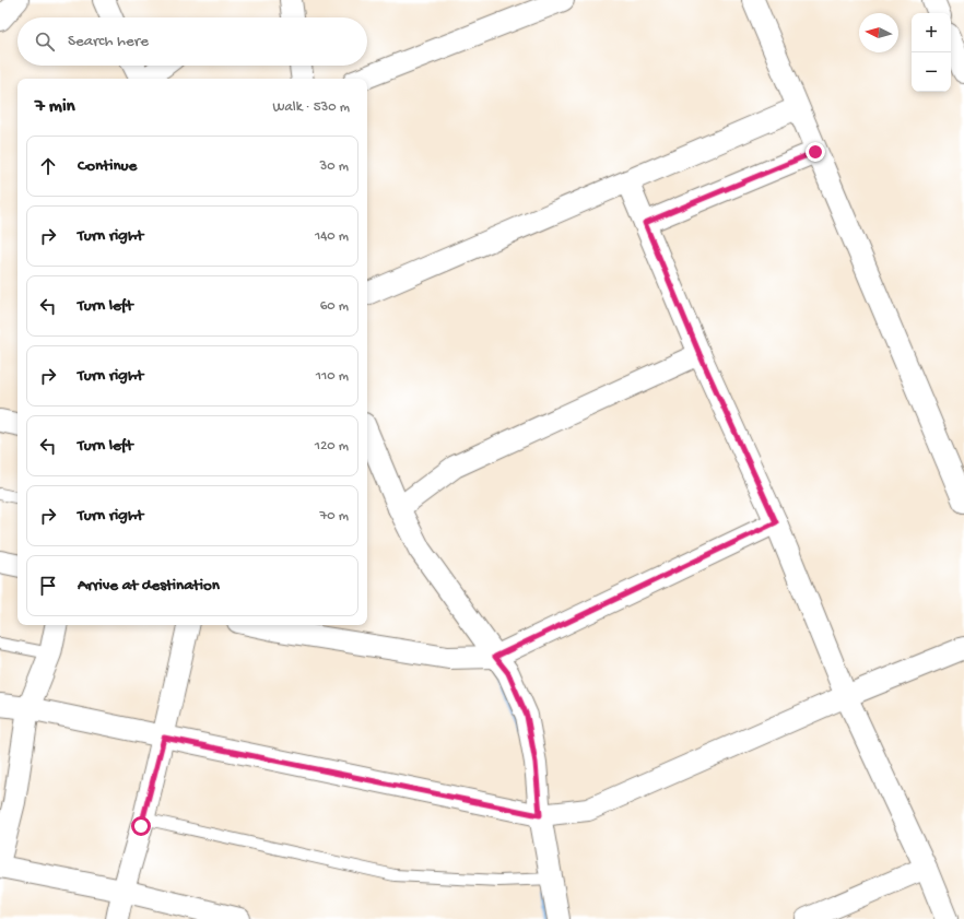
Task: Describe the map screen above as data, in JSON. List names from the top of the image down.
{
  "north": "left",
  "page": {
    "map_buttons": ["+", "−"],
    "search": "Search here",
    "heading": ["7 min", "Walk · 530 m"],
    "list": [
      ["Continue", "30 m"],
      ["Turn right", "140 m"],
      ["Turn left", "60 m"],
      ["Turn right", "110 m"],
      ["Turn left", "120 m"],
      ["Turn right", "70 m"],
      "Arrive at destination"
    ]
  }
}
